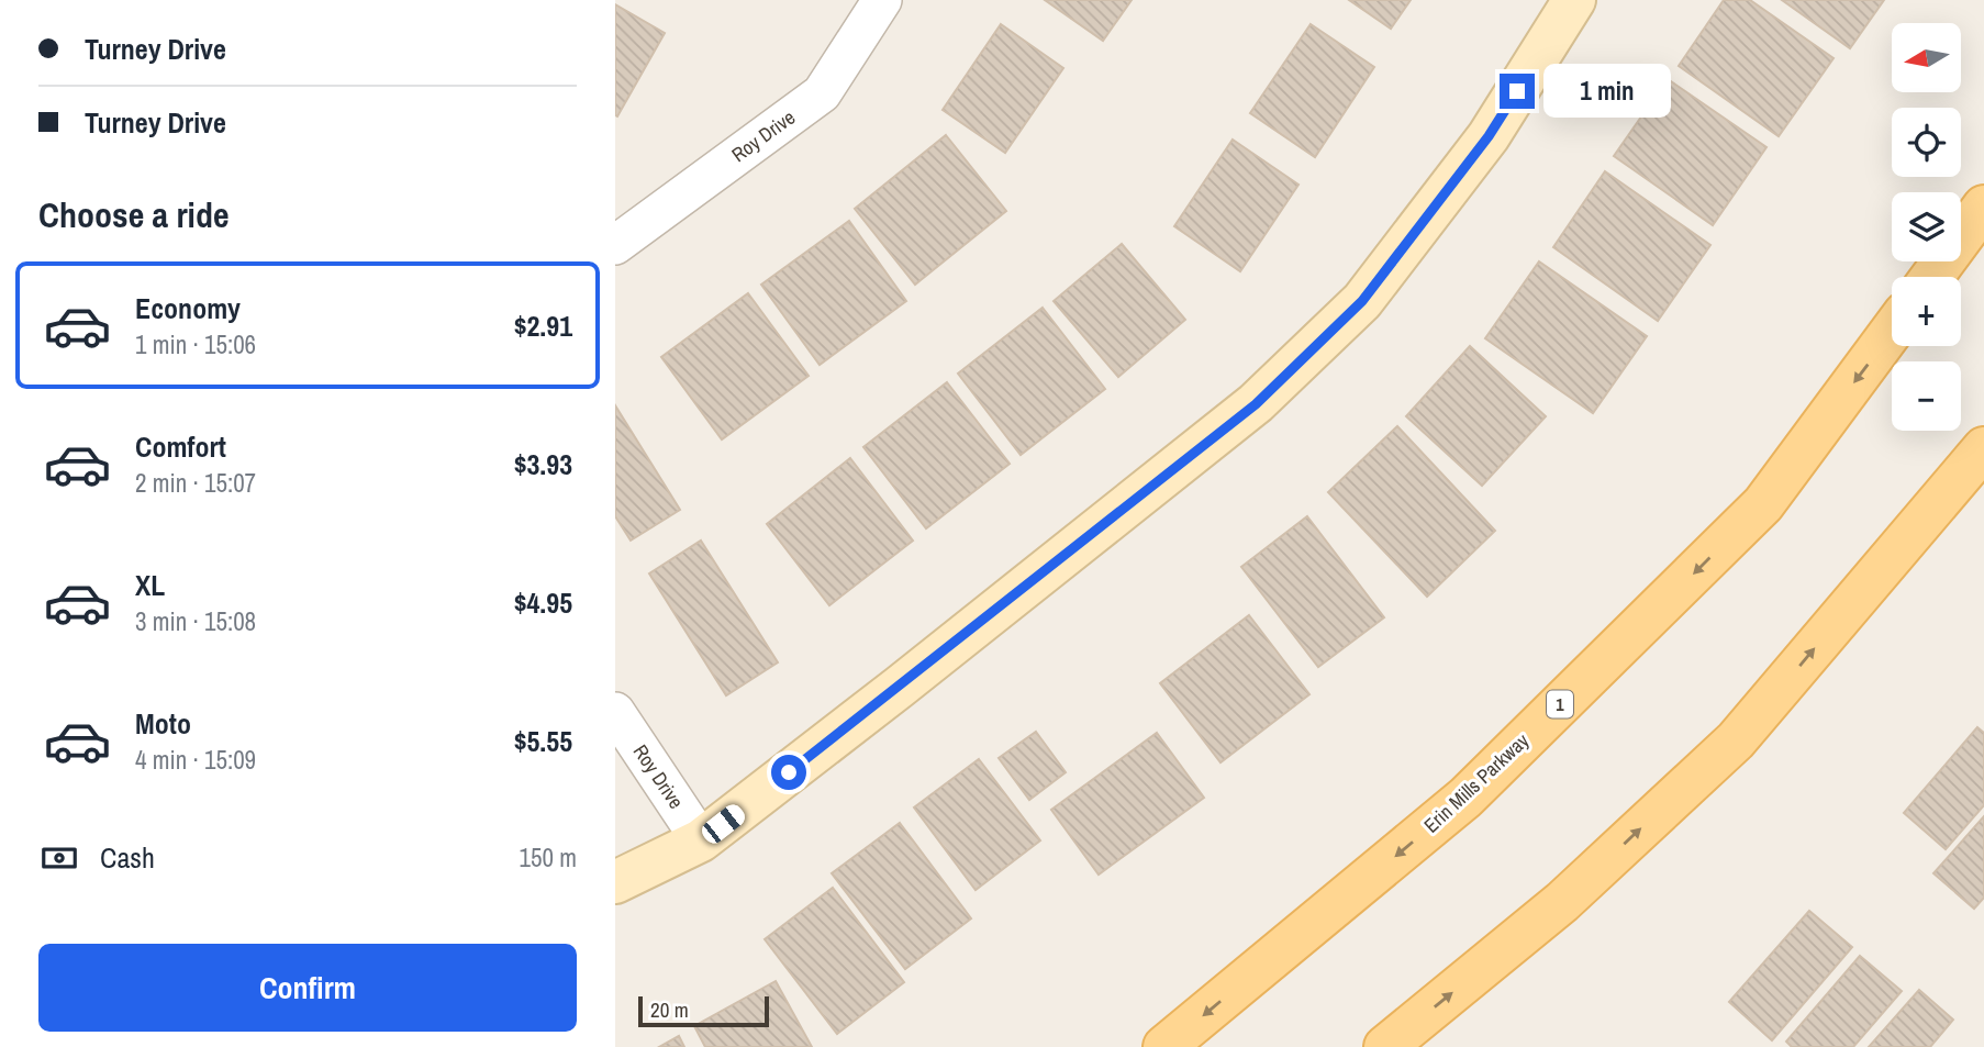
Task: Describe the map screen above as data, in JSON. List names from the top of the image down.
{
  "streets": {
    "main road": ["1", "Erin Mills Parkway"],
    "street": ["Roy Drive"]
  },
  "scale_bar": "20 m",
  "north": "left",
  "page": {
    "banner": ["Turney Drive", "Turney Drive"],
    "map_buttons": ["+", "−"],
    "bubble": "1 min",
    "heading": "Choose a ride",
    "list": [
      {
        "name": "Economy",
        "note": "1 min · 15:06",
        "value": "$2.91"
      },
      {
        "name": "Comfort",
        "note": "2 min · 15:07",
        "value": "$3.93"
      },
      {
        "name": "XL",
        "note": "3 min · 15:08",
        "value": "$4.95"
      },
      {
        "name": "Moto",
        "note": "4 min · 15:09",
        "value": "$5.55"
      }
    ],
    "pay": ["Cash", "150 m"],
    "buttons": "Confirm",
    "scale": "20 m"
  }
}
